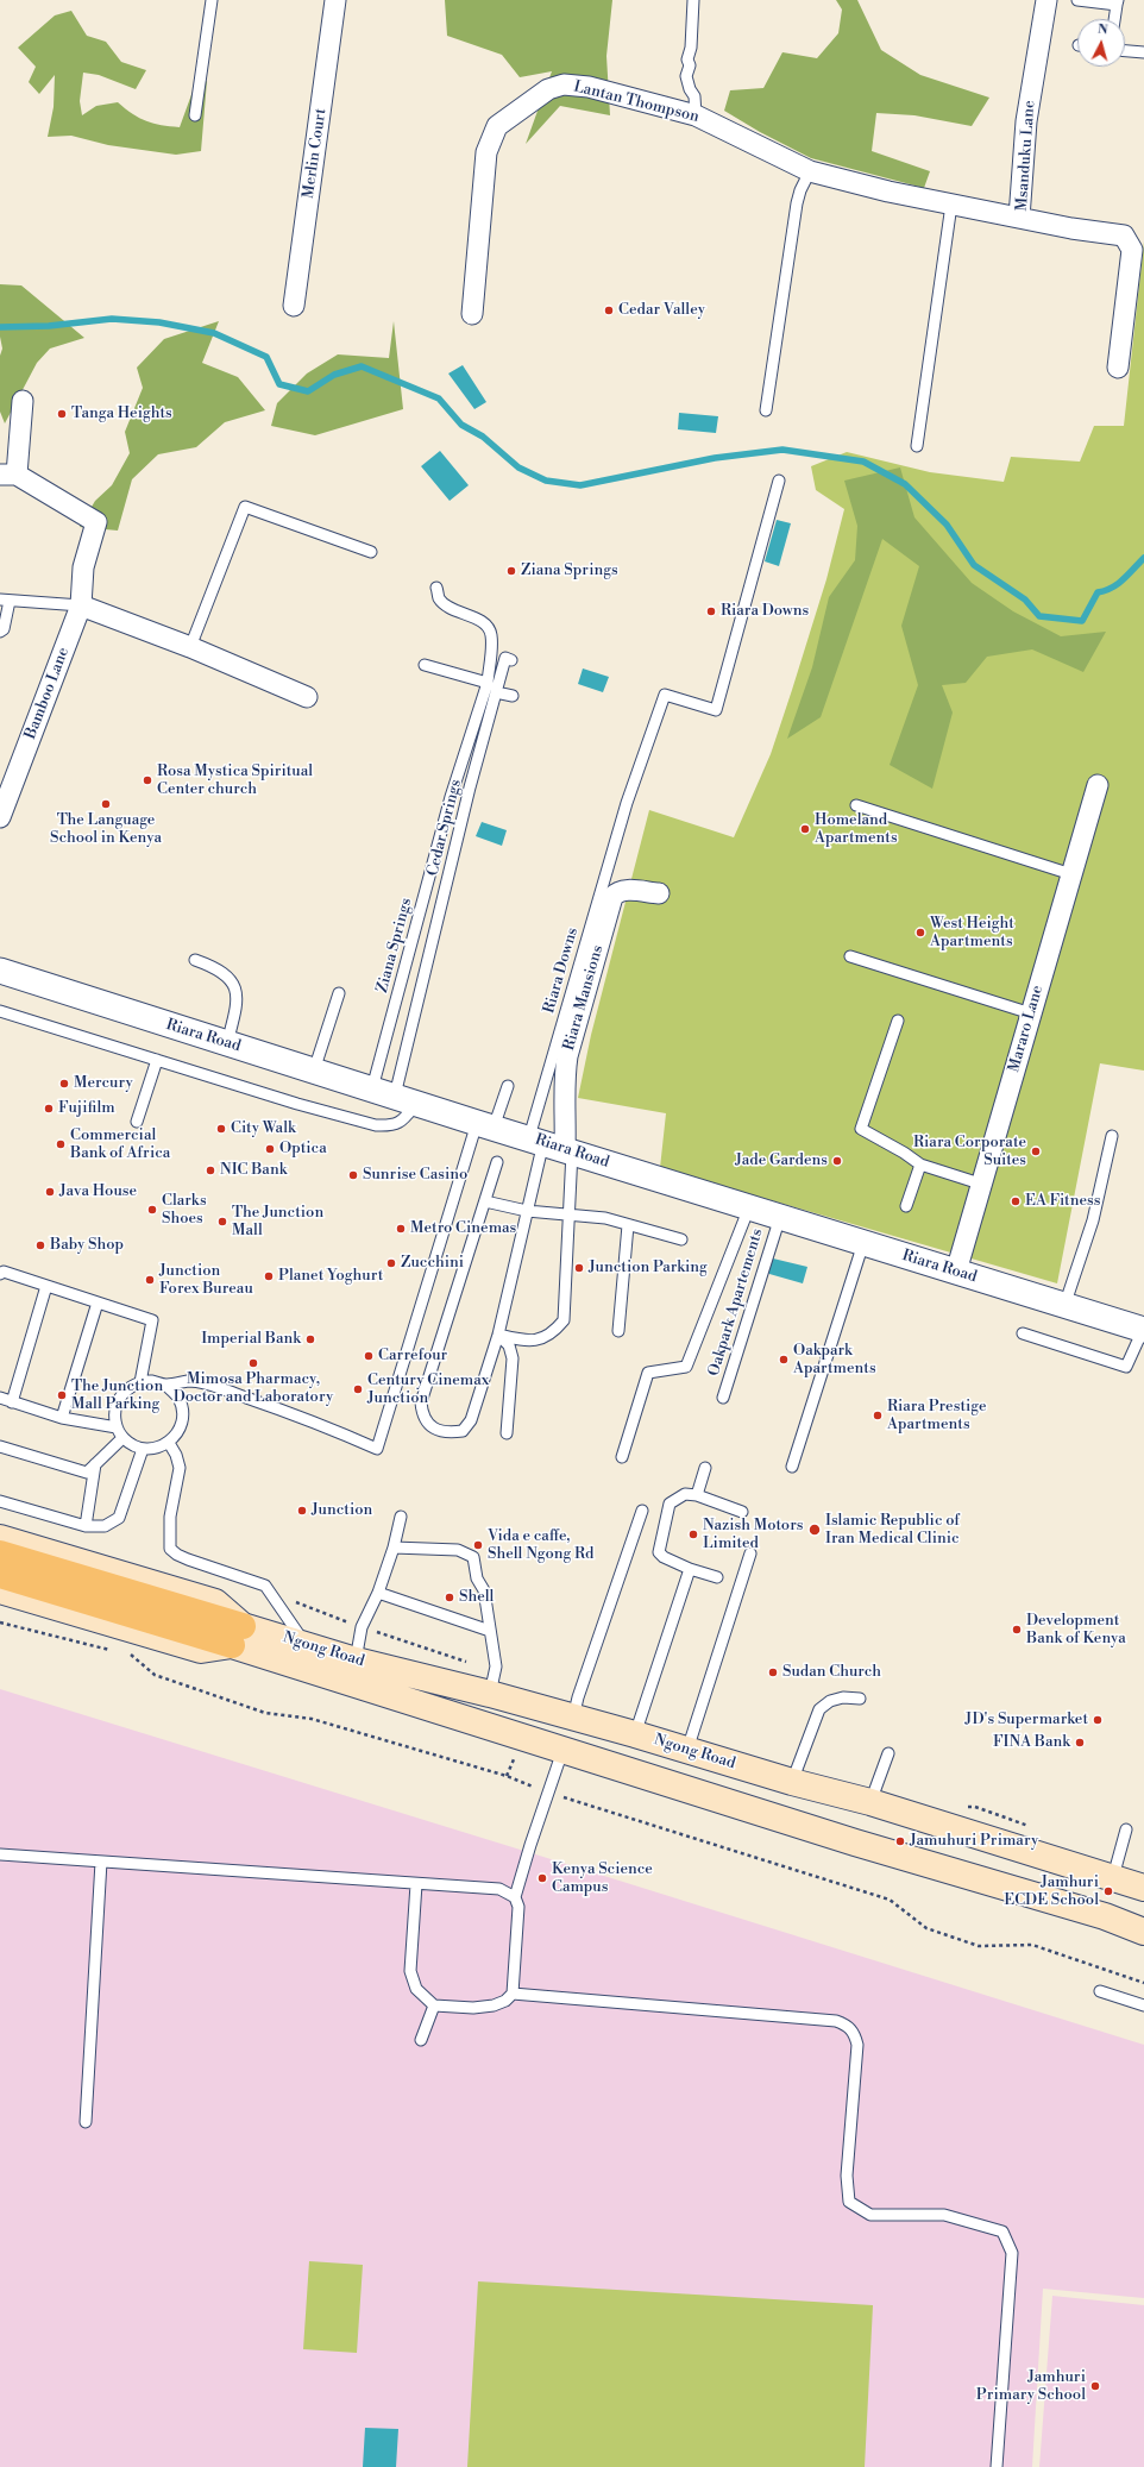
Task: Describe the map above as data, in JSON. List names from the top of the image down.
{
  "streets": {
    "main road": ["Ngong Road"],
    "street": [
      "Lantan Thompson",
      "Merlin Court",
      "Msanduku Lane",
      "Bamboo Lane",
      "Riara Mansions",
      "Mararo Lane",
      "Riara Road"
    ],
    "lane": [
      "Cedar Springs",
      "Ziana Springs",
      "Riara Downs",
      "Oakpark Apartements"
    ]
  },
  "crossings": [
    ["Lantan Thompson", "Msanduku Lane"],
    ["Cedar Springs", "Ziana Springs"],
    ["Cedar Springs", "Riara Road"],
    ["Ziana Springs", "Riara Road"],
    ["Riara Downs", "Riara Mansions"],
    ["Riara Downs", "Riara Road"],
    ["Riara Mansions", "Riara Road"],
    ["Mararo Lane", "Riara Road"],
    ["Riara Road", "Oakpark Apartements"]
  ],
  "places": [
    "Cedar Valley",
    "Tanga Heights",
    "Ziana Springs",
    "Riara Downs",
    "Rosa Mystica Spiritual Center church",
    "The Language School in Kenya",
    "Homeland Apartments",
    "West Height Apartments",
    "Mercury",
    "Fujifilm",
    "City Walk",
    "Commercial Bank of Africa",
    "Optica",
    "Riara Corporate Suites",
    "Jade Gardens",
    "NIC Bank",
    "Sunrise Casino",
    "Java House",
    "EA Fitness",
    "Clarks Shoes",
    "The Junction Mall",
    "Metro Cinemas",
    "Baby Shop",
    "Zucchini",
    "Junction Parking",
    "Planet Yoghurt",
    "Junction Forex Bureau",
    "Imperial Bank",
    "Carrefour",
    "Oakpark Apartments",
    "Mimosa Pharmacy, Doctor and Laboratory",
    "Century Cinemax Junction",
    "The Junction Mall Parking",
    "Riara Prestige Apartments",
    "Junction",
    "Islamic Republic of Iran Medical Clinic",
    "Nazish Motors Limited",
    "Vida e caffe, Shell Ngong Rd",
    "Shell",
    "Development Bank of Kenya",
    "Sudan Church",
    "JD's Supermarket",
    "FINA Bank",
    "Jamuhuri Primary",
    "Kenya Science Campus",
    "Jamhuri ECDE School",
    "Jamhuri Primary School"
  ],
  "north": "top"
}
